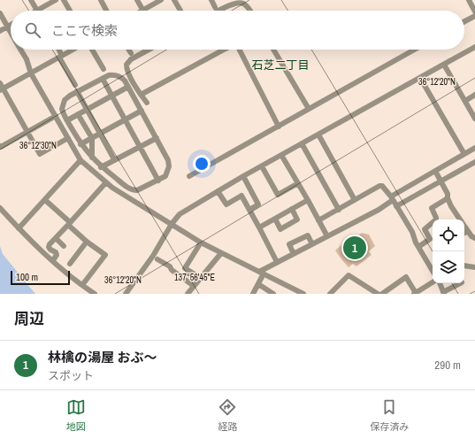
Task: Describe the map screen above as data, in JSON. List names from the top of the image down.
{
  "districts": ["石芝二丁目"],
  "scale_bar": "100 m",
  "page": {
    "search": "ここで検索",
    "pins": "1",
    "scale": "100 m",
    "heading": "周辺",
    "list": [
      {
        "mark": "1",
        "name": "林檎の湯屋 おぶ～",
        "note": "スポット",
        "value": "290 m"
      }
    ],
    "nav": ["地図", "経路", "保存済み"]
  },
  "coordinates": ["36°12'20\"N", "36°12'30\"N", "137°56'45\"E"]
}
